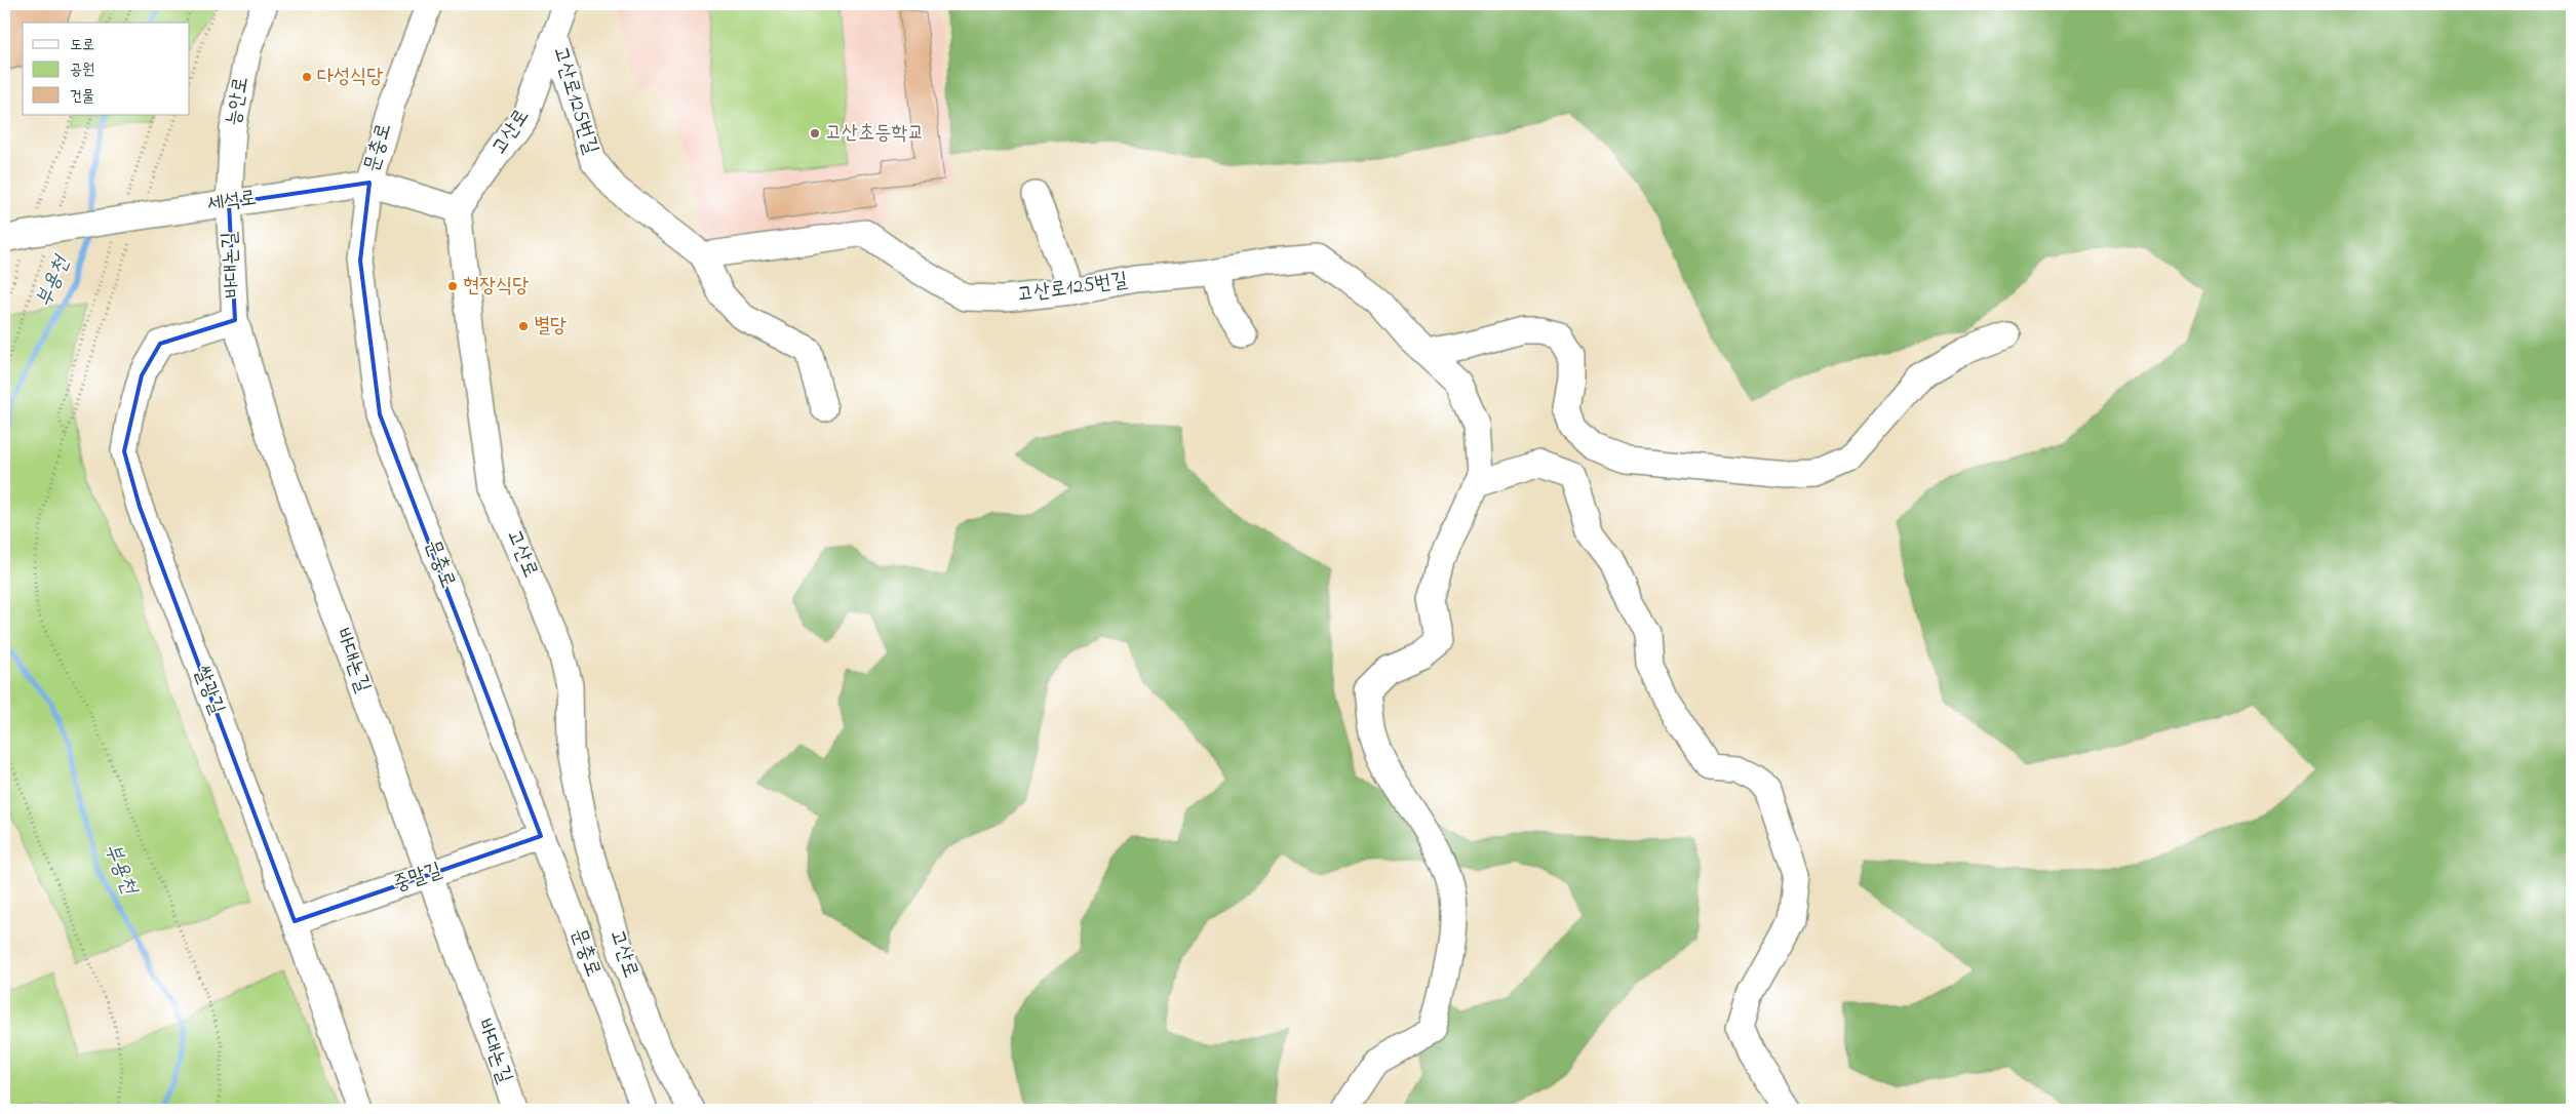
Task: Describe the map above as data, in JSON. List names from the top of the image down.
{
  "streets": {
    "street": [
      "고산로125번길",
      "능안로",
      "고산로",
      "문충로",
      "세석로",
      "바대논길",
      "쌀광길",
      "중말길"
    ]
  },
  "crossings": [
    ["고산로125번길", "고산로"],
    ["능안로", "세석로"],
    ["능안로", "바대논길"],
    ["고산로", "세석로"],
    ["문충로", "세석로"],
    ["문충로", "중말길"],
    ["세석로", "바대논길"],
    ["바대논길", "쌀광길"],
    ["바대논길", "중말길"],
    ["쌀광길", "중말길"]
  ],
  "water": ["부용천"],
  "places": [
    "다성식당",
    "고산초등학교",
    "현장식당",
    "별당"
  ],
  "legend": ["도로", "공원", "건물"]
}
